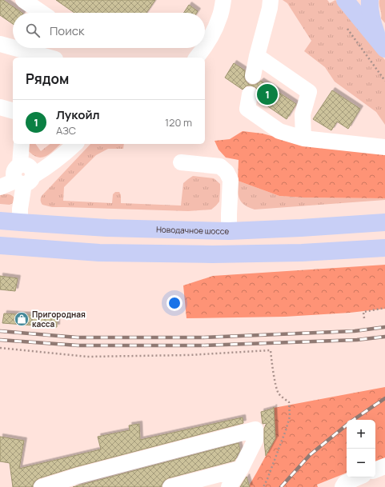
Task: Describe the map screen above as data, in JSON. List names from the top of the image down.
{
  "streets": {
    "main road": ["Новодачное шоссе"]
  },
  "places": {
    "shop": ["Пригородная касса"]
  },
  "page": {
    "search": "Поиск",
    "heading": "Рядом",
    "pins": "1",
    "list": [
      {
        "mark": "1",
        "name": "Лукойл",
        "note": "АЗС",
        "value": "120 m"
      }
    ],
    "map_buttons": ["+", "−"]
  }
}
